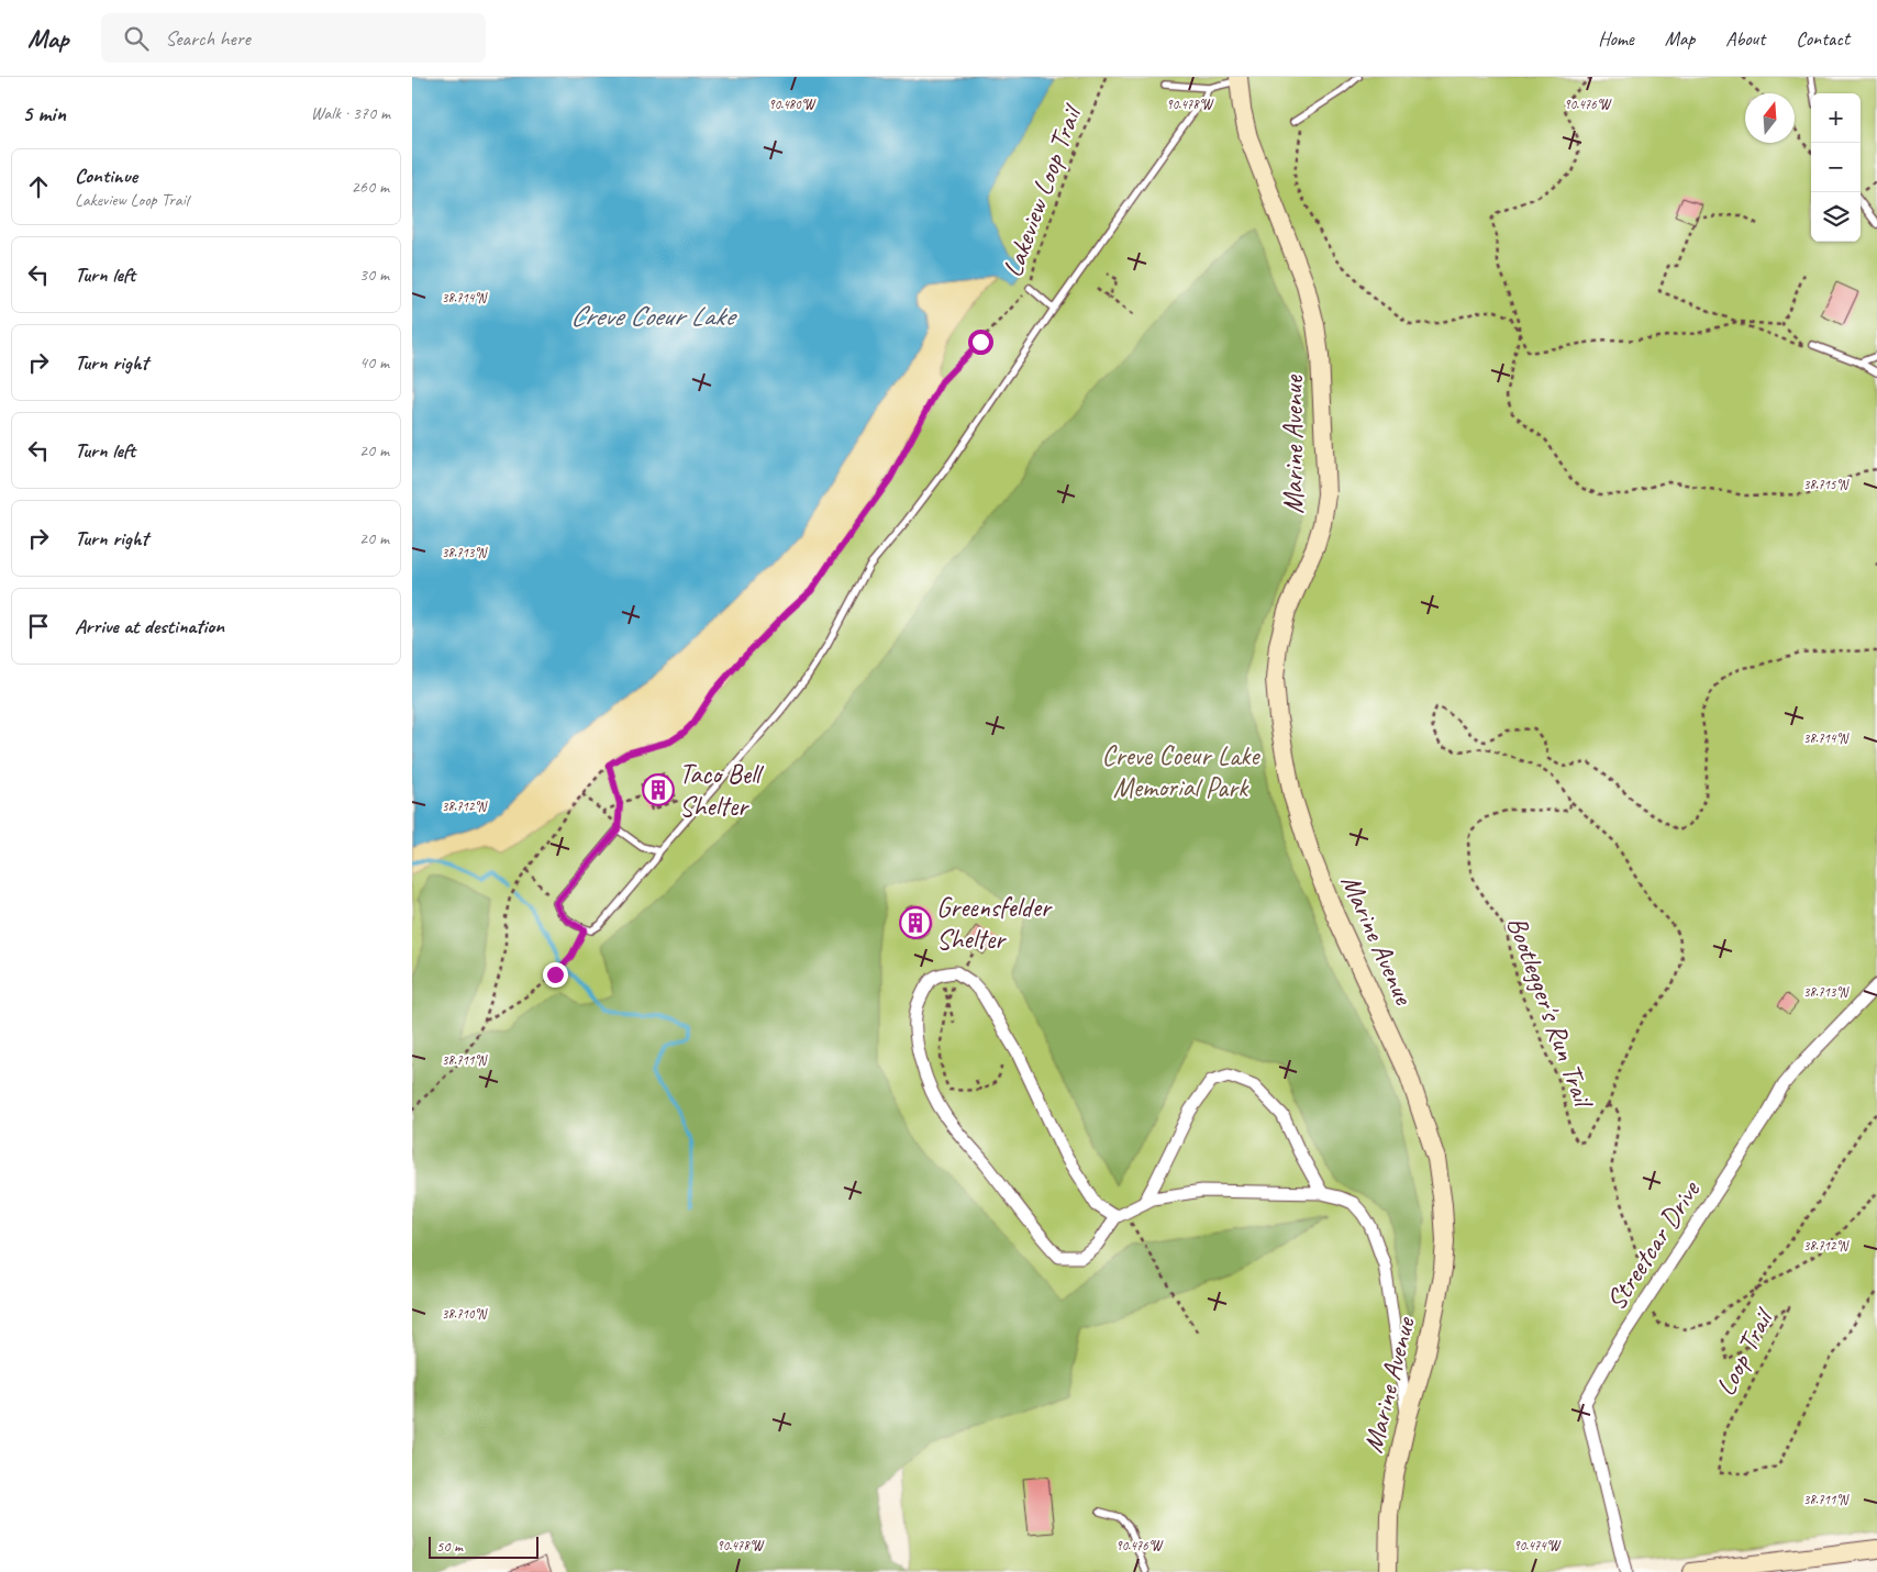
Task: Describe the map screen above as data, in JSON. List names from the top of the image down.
{
  "streets": {
    "main road": ["Marine Avenue"],
    "street": ["Streetcar Drive"],
    "path": ["Lakeview Loop Trail", "Bootlegger's Run Trail", "Loop Trail"]
  },
  "crossings": [
    ["Bootlegger's Run Trail", "Streetcar Drive"],
    ["Bootlegger's Run Trail", "Loop Trail"]
  ],
  "water": ["Creve Coeur Lake"],
  "parks": ["Creve Coeur Lake Memorial Park"],
  "places": {
    "building": ["Taco Bell Shelter", "Greensfelder Shelter"]
  },
  "scale_bar": "50 m",
  "north": "top",
  "page": {
    "header": "Map",
    "search": "Search here",
    "nav": [
      "Home",
      "Map",
      "About",
      "Contact"
    ],
    "heading": ["5 min", "Walk · 370 m"],
    "map_buttons": ["+", "−"],
    "list": [
      ["Continue", "Lakeview Loop Trail", "260 m"],
      ["Turn left", "30 m"],
      ["Turn right", "40 m"],
      ["Turn left", "20 m"],
      ["Turn right", "20 m"],
      "Arrive at destination"
    ],
    "scale": "50 m"
  },
  "coordinates": [
    "90.480°W",
    "90.478°W",
    "90.476°W",
    "38.714°N",
    "38.715°N",
    "38.713°N",
    "38.712°N",
    "38.711°N",
    "38.710°N",
    "90.474°W"
  ]
}
